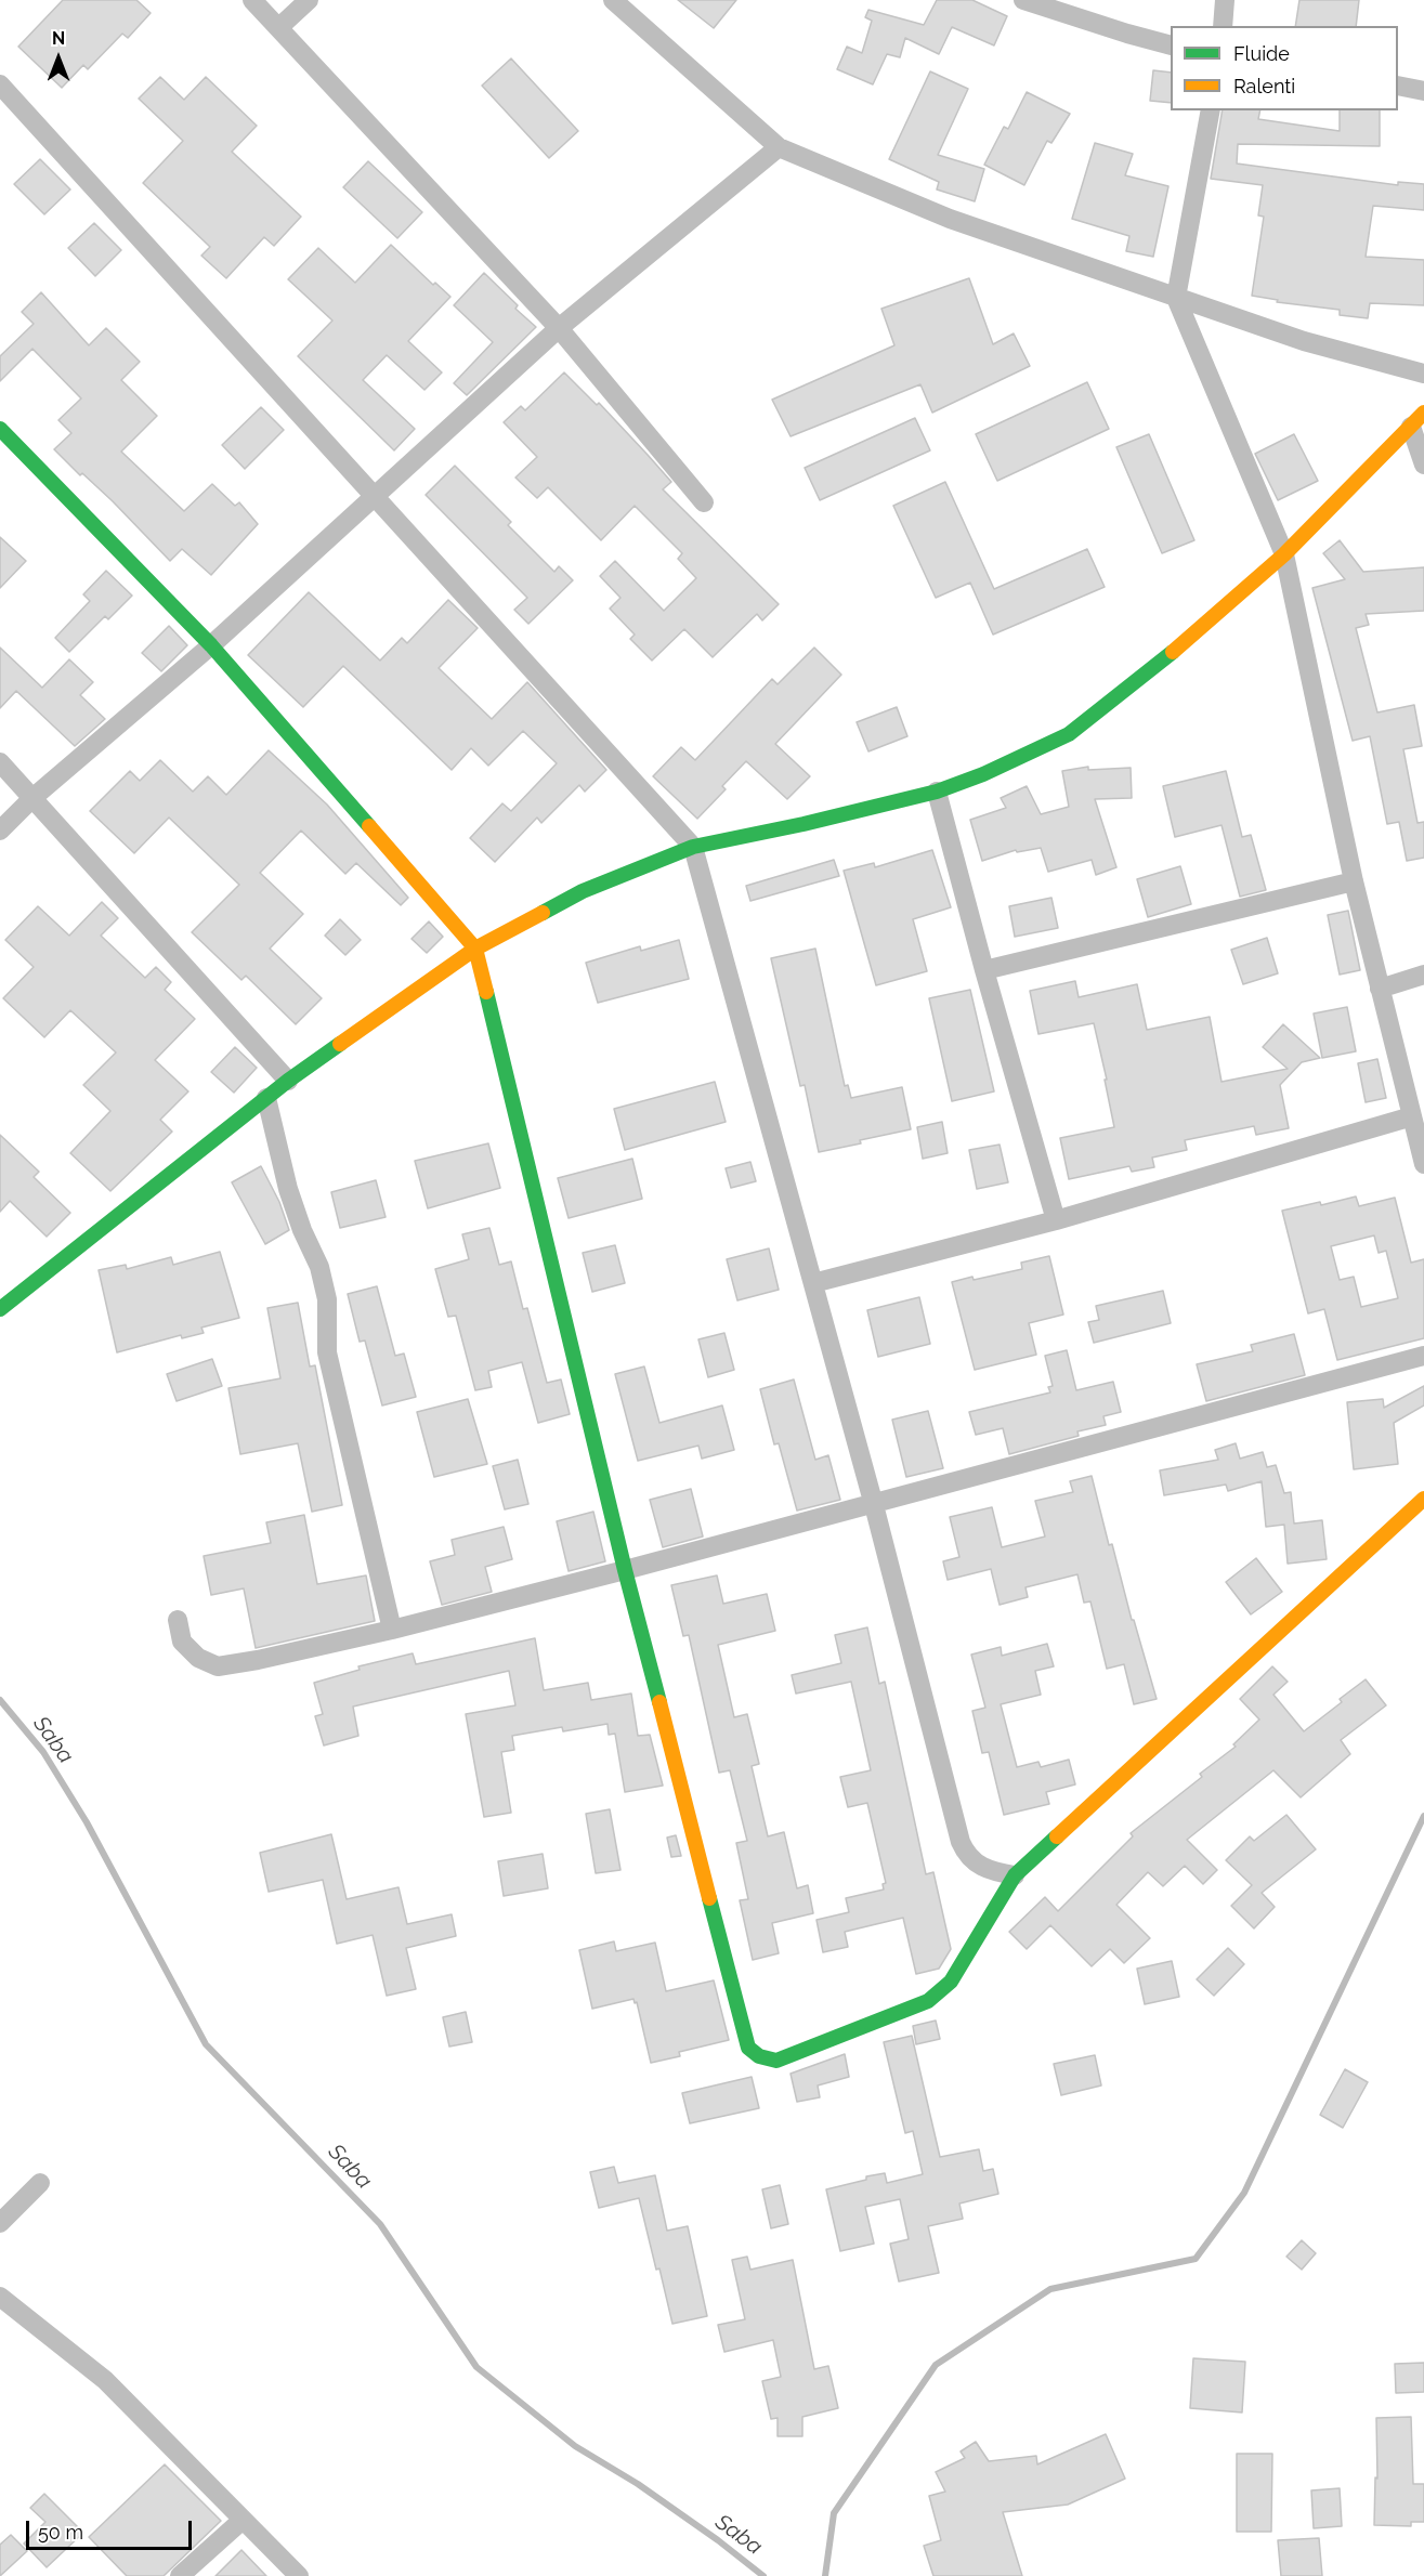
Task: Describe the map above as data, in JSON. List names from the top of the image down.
{
  "water": ["Saba"],
  "legend": ["Fluide", "Ralenti"],
  "scale_bar": "50 m",
  "north": "top"
}
